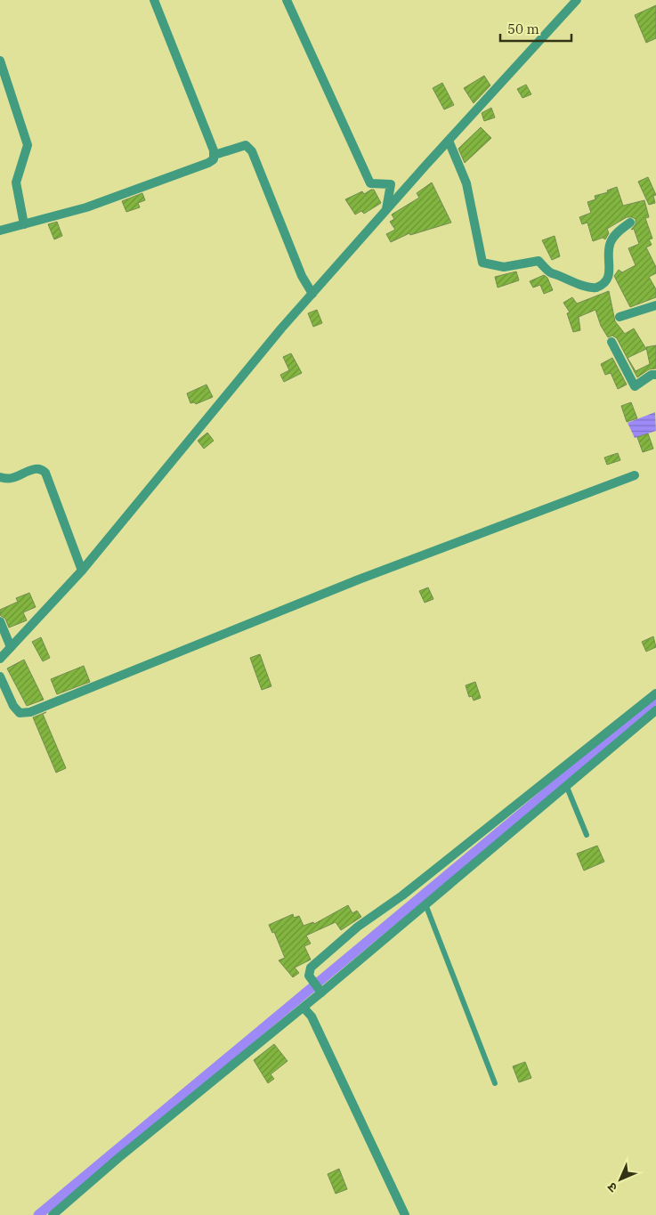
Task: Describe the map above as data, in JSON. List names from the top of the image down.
{
  "scale_bar": "50 m",
  "north": "bottom left"
}
